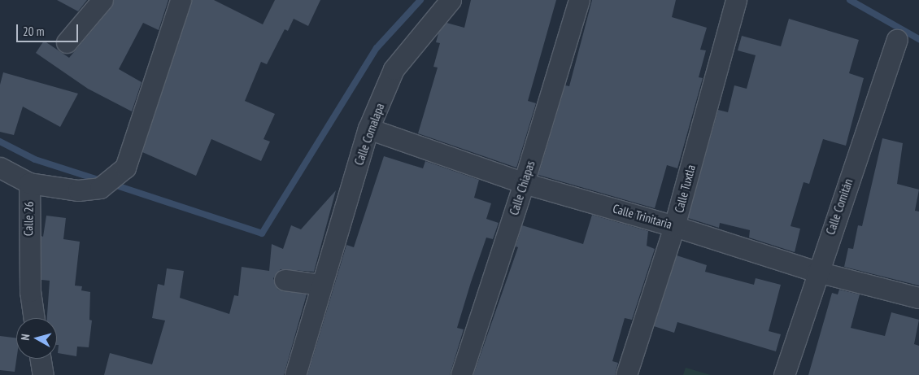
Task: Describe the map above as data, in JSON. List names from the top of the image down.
{
  "streets": {
    "street": [
      "Calle Comalapa",
      "Calle Chiapas",
      "Calle Tuxtla",
      "Calle Comitán",
      "Calle Trinitaria",
      "Calle 26"
    ]
  },
  "crossings": [
    ["Calle Comalapa", "Calle Trinitaria"],
    ["Calle Chiapas", "Calle Trinitaria"],
    ["Calle Tuxtla", "Calle Trinitaria"],
    ["Calle Comitán", "Calle Trinitaria"]
  ],
  "scale_bar": "20 m",
  "north": "left"
}
